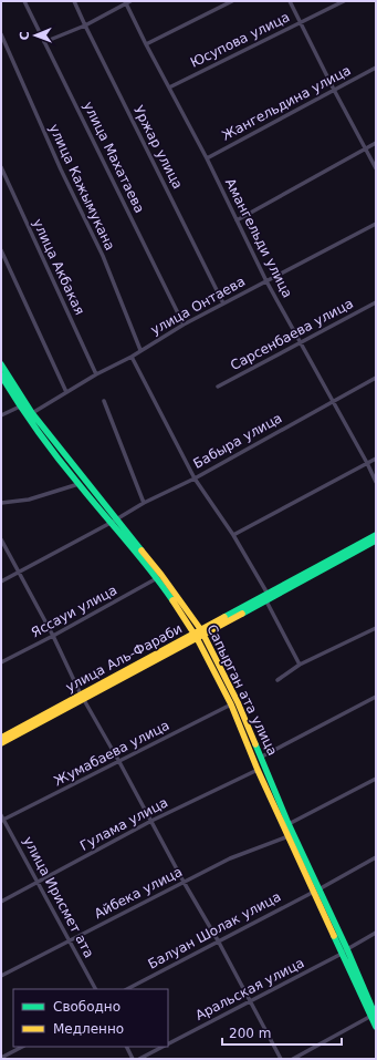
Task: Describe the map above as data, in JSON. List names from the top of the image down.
{
  "streets": {
    "main road": ["улица Аль-Фараби", "Сапырган ата улица"],
    "street": [
      "Юсупова улица",
      "Жангельдина улица",
      "Уржар улица",
      "улица Махатаева",
      "улица Кажымукана",
      "Амангельди улица",
      "улица Акбакая",
      "улица Онтаева",
      "Сарсенбаева улица",
      "Бабыра улица",
      "Яссауи улица",
      "Жумабаева улица",
      "Гулама улица",
      "Айбека улица",
      "улица Ирисмет ата",
      "Балуан Шолак улица",
      "Аральская улица"
    ]
  },
  "crossings": [
    ["Юсупова улица", "Амангельди улица"],
    ["Жангельдина улица", "Амангельди улица"],
    ["Уржар улица", "улица Онтаева"],
    ["улица Махатаева", "улица Онтаева"],
    ["улица Кажымукана", "улица Онтаева"],
    ["Амангельди улица", "улица Онтаева"],
    ["Амангельди улица", "Сарсенбаева улица"],
    ["Амангельди улица", "Бабыра улица"],
    ["улица Акбакая", "улица Онтаева"],
    ["улица Онтаева", "Сапырган ата улица"],
    ["Бабыра улица", "Сапырган ата улица"],
    ["Яссауи улица", "Сапырган ата улица"],
    ["улица Аль-Фараби", "Сапырган ата улица"],
    ["Сапырган ата улица", "Жумабаева улица"],
    ["Сапырган ата улица", "Гулама улица"],
    ["Сапырган ата улица", "Айбека улица"],
    ["Сапырган ата улица", "Балуан Шолак улица"],
    ["Сапырган ата улица", "Аральская улица"],
    ["Жумабаева улица", "улица Ирисмет ата"],
    ["Гулама улица", "улица Ирисмет ата"],
    ["Айбека улица", "улица Ирисмет ата"]
  ],
  "legend": ["Свободно", "Медленно"],
  "scale_bar": "200 m",
  "north": "left"
}
